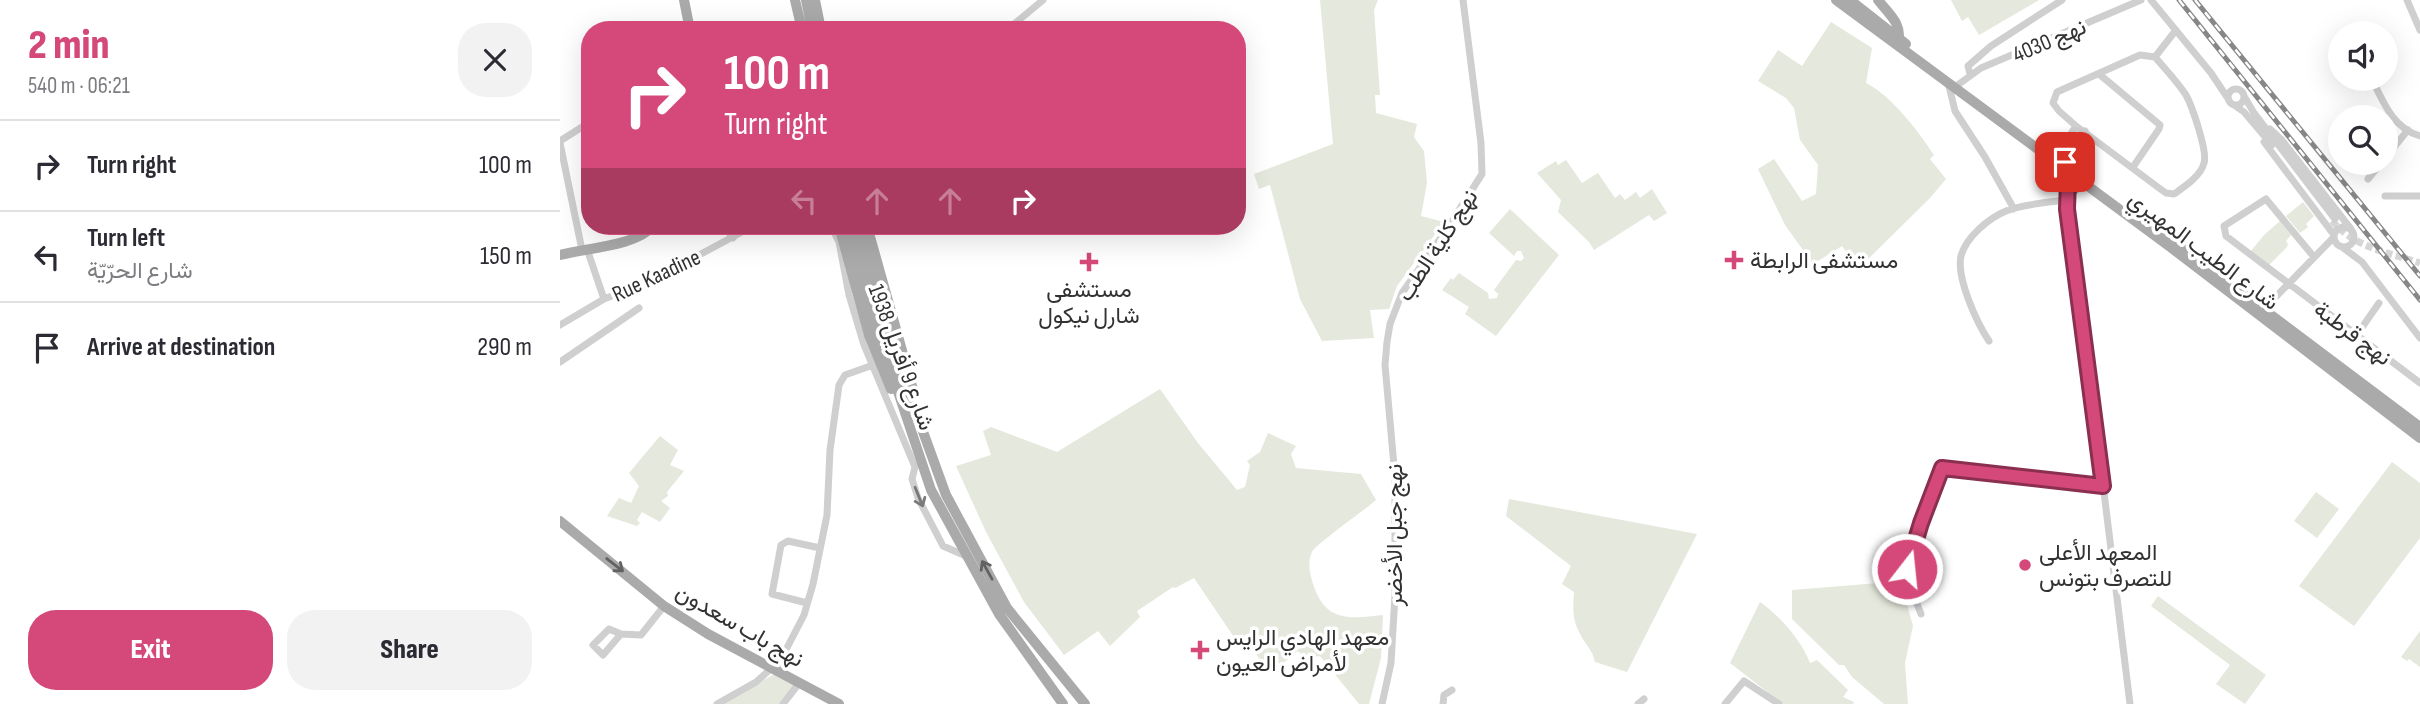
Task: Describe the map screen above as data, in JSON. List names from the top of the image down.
{
  "streets": {
    "main road": ["شارع الطيب المهيري", "شارع 9 أفريل 1938", "نهج باب سعدون"],
    "street": [
      "نهج 4030",
      "نهج كلية الطب",
      "Rue Kaadine",
      "نهج قرطبة",
      "نهج جبل الأخضر"
    ]
  },
  "crossings": [
    ["نهج 4030", "شارع الطيب المهيري"],
    ["نهج كلية الطب", "نهج جبل الأخضر"]
  ],
  "one_way": ["نهج باب سعدون"],
  "places": {
    "health": ["مستشفى الرابطة", "مستشفى شارل نيكول", "معهد الهادي الرايس لأمراض العيون"],
    "other": ["المعهد الأعلى للتصرف بتونس"]
  },
  "page": {
    "heading": ["2 min", "540 m · 06:21"],
    "turn": ["100 m", "Turn right"],
    "list": [
      {
        "name": "Turn right",
        "value": "100 m"
      },
      {
        "name": "Turn left",
        "note": "شارع الحرّيّة",
        "value": "150 m"
      },
      {
        "name": "Arrive at destination",
        "value": "290 m"
      }
    ],
    "buttons": ["Exit", "Share"]
  }
}
